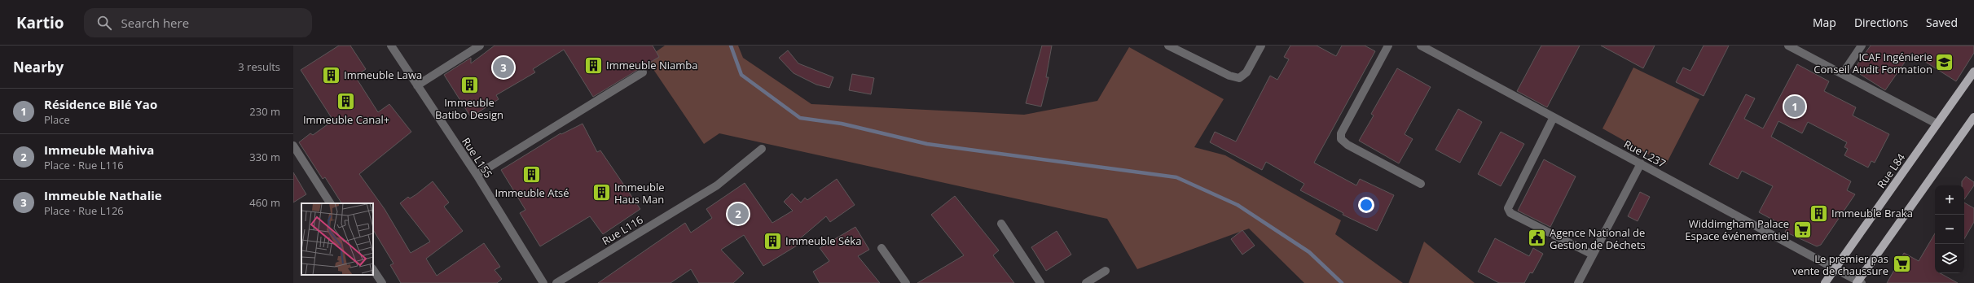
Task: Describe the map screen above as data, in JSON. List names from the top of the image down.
{
  "streets": {
    "main road": ["Rue L84"],
    "street": ["Rue L237", "Rue L155", "Rue L116"]
  },
  "crossings": [
    ["Rue L237", "Rue L84"]
  ],
  "places": {
    "school or university": ["ICAF Ingénierie Conseil Audit Formation"],
    "building": [
      "Immeuble Niamba",
      "Immeuble Lawa",
      "Immeuble Batibo Design",
      "Immeuble Canal+",
      "Immeuble Atsé",
      "Immeuble Haus Man",
      "Immeuble Braka",
      "Immeuble Séka"
    ],
    "supermarket": ["Widdimgham Palace Espace événementiel", "Le premier pas vente de chaussure"],
    "public building": ["Agence National de Gestion de Déchets"]
  },
  "page": {
    "header": "Kartio",
    "search": "Search here",
    "nav": ["Map", "Directions", "Saved"],
    "heading": ["Nearby", "3 results"],
    "pins": ["3", "1", "2"],
    "list": [
      {
        "mark": "1",
        "name": "Résidence Bilé Yao",
        "note": "Place",
        "value": "230 m"
      },
      {
        "mark": "2",
        "name": "Immeuble Mahiva",
        "note": "Place · Rue L116",
        "value": "330 m"
      },
      {
        "mark": "3",
        "name": "Immeuble Nathalie",
        "note": "Place · Rue L126",
        "value": "460 m"
      }
    ],
    "map_buttons": ["+", "−"]
  }
}
